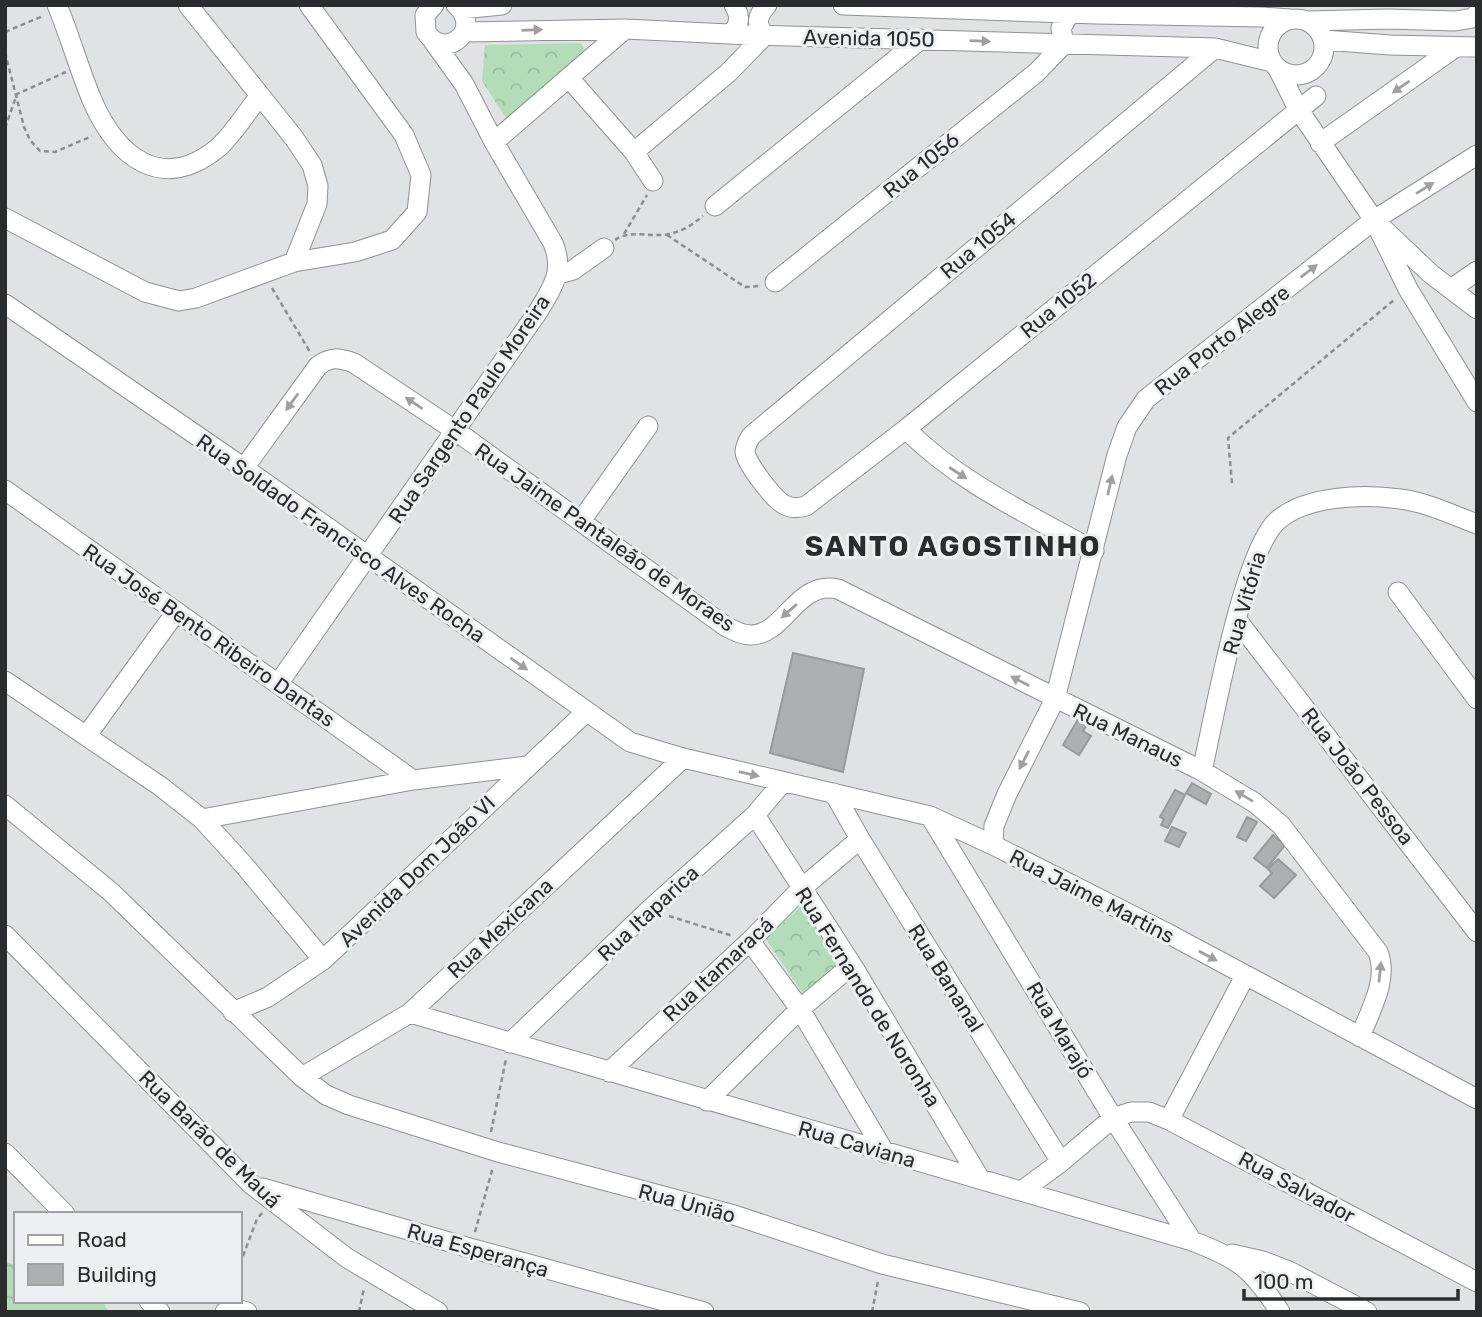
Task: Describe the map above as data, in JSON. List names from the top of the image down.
{
  "streets": {
    "street": [
      "Avenida 1050",
      "Rua 1056",
      "Rua 1054",
      "Rua 1052",
      "Rua Porto Alegre",
      "Rua Sargento Paulo Moreira",
      "Rua Jaime Pantaleão de Moraes",
      "Rua Soldado Francisco Alves Rocha",
      "Rua Vitória",
      "Rua José Bento Ribeiro Dantas",
      "Rua Manaus",
      "Rua João Pessoa",
      "Avenida Dom João VI",
      "Rua Jaime Martins",
      "Rua Itaparica",
      "Rua Mexicana",
      "Rua Itamaracá",
      "Rua Bananal",
      "Rua Fernando de Noronha",
      "Rua Marajó",
      "Rua Barão de Mauá",
      "Rua Caviana",
      "Rua Salvador",
      "Rua União",
      "Rua Esperança"
    ]
  },
  "crossings": [
    ["Avenida 1050", "Rua 1056"],
    ["Avenida 1050", "Rua 1054"],
    ["Avenida 1050", "Rua Sargento Paulo Moreira"],
    ["Rua 1054", "Rua 1052"],
    ["Rua Porto Alegre", "Rua Manaus"],
    ["Rua Porto Alegre", "Rua Jaime Martins"],
    ["Rua Sargento Paulo Moreira", "Rua Jaime Pantaleão de Moraes"],
    ["Rua Sargento Paulo Moreira", "Rua Soldado Francisco Alves Rocha"],
    ["Rua Sargento Paulo Moreira", "Rua José Bento Ribeiro Dantas"],
    ["Rua Jaime Pantaleão de Moraes", "Rua Manaus"],
    ["Rua Soldado Francisco Alves Rocha", "Avenida Dom João VI"],
    ["Rua Soldado Francisco Alves Rocha", "Rua Jaime Martins"],
    ["Rua Soldado Francisco Alves Rocha", "Rua Mexicana"],
    ["Rua Vitória", "Rua Manaus"],
    ["Rua Vitória", "Rua João Pessoa"],
    ["Rua Manaus", "Rua Jaime Martins"],
    ["Avenida Dom João VI", "Rua União"],
    ["Rua Jaime Martins", "Rua Itaparica"],
    ["Rua Jaime Martins", "Rua Mexicana"],
    ["Rua Jaime Martins", "Rua Bananal"],
    ["Rua Jaime Martins", "Rua Marajó"],
    ["Rua Itaparica", "Rua Fernando de Noronha"],
    ["Rua Itaparica", "Rua Caviana"],
    ["Rua Mexicana", "Rua Caviana"],
    ["Rua Mexicana", "Rua União"],
    ["Rua Itamaracá", "Rua Bananal"],
    ["Rua Itamaracá", "Rua Fernando de Noronha"],
    ["Rua Itamaracá", "Rua Caviana"],
    ["Rua Fernando de Noronha", "Rua Caviana"],
    ["Rua Marajó", "Rua Caviana"],
    ["Rua Marajó", "Rua Salvador"],
    ["Rua Barão de Mauá", "Rua Esperança"]
  ],
  "one_way": ["Rua Jaime Martins"],
  "districts": ["SANTO AGOSTINHO"],
  "legend": ["Road", "Building"],
  "scale_bar": "100 m"
}
